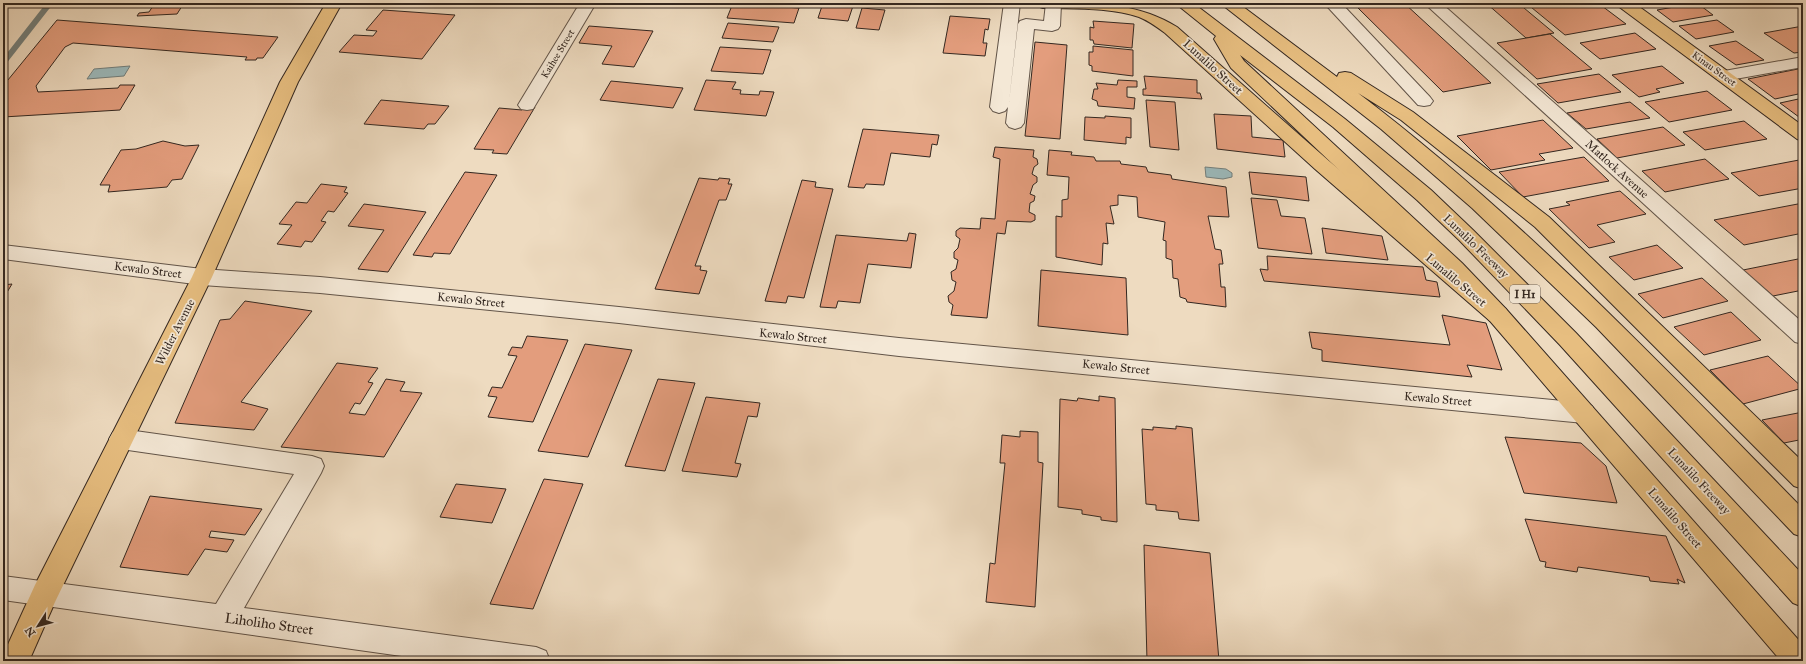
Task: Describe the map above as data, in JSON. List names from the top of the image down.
{
  "streets": {
    "main road": [
      "Lunalilo Street",
      "Kinau Street",
      "Lunalilo Freeway",
      "I H1",
      "Wilder Avenue"
    ],
    "street": [
      "Kaihee Street",
      "Matlock Avenue",
      "Kewalo Street",
      "Liholiho Street"
    ]
  },
  "crossings": [
    ["Lunalilo Street", "Kewalo Street"],
    ["Kewalo Street", "Wilder Avenue"],
    ["Wilder Avenue", "Liholiho Street"]
  ],
  "north": "bottom left"
}
